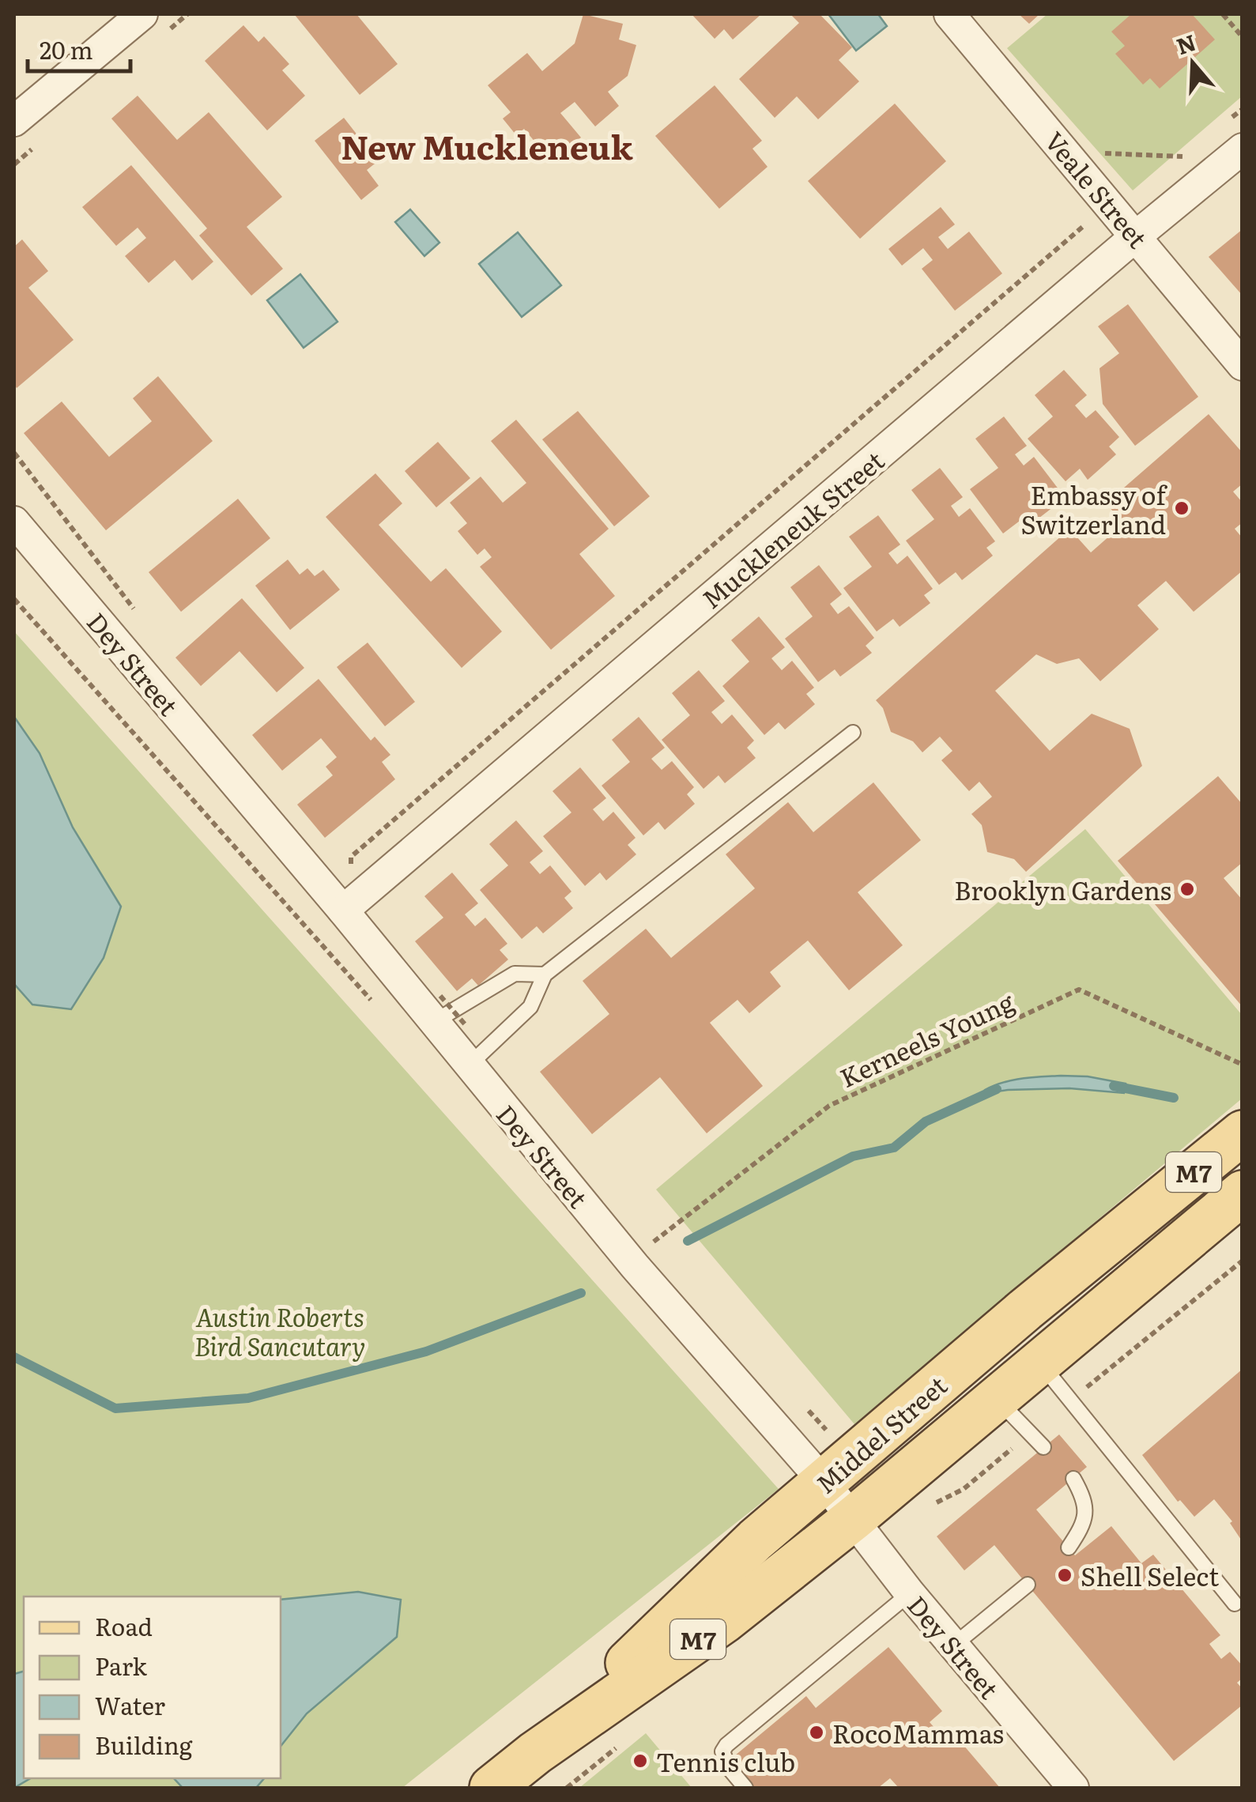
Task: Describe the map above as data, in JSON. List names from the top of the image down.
{
  "streets": {
    "main road": ["M7", "Middel Street"],
    "street": ["Veale Street", "Muckleneuk Street", "Dey Street"],
    "path": ["Kerneels Young"]
  },
  "crossings": [
    ["Veale Street", "Muckleneuk Street"],
    ["Muckleneuk Street", "Dey Street"],
    ["Dey Street", "Middel Street"]
  ],
  "districts": ["New Muckleneuk"],
  "parks": ["Austin Roberts Bird Sancutary"],
  "places": [
    "Embassy of Switzerland",
    "Brooklyn Gardens",
    "Shell Select",
    "RocoMammas",
    "Tennis club"
  ],
  "legend": [
    "Road",
    "Park",
    "Water",
    "Building"
  ],
  "scale_bar": "20 m",
  "north": "top"
}
